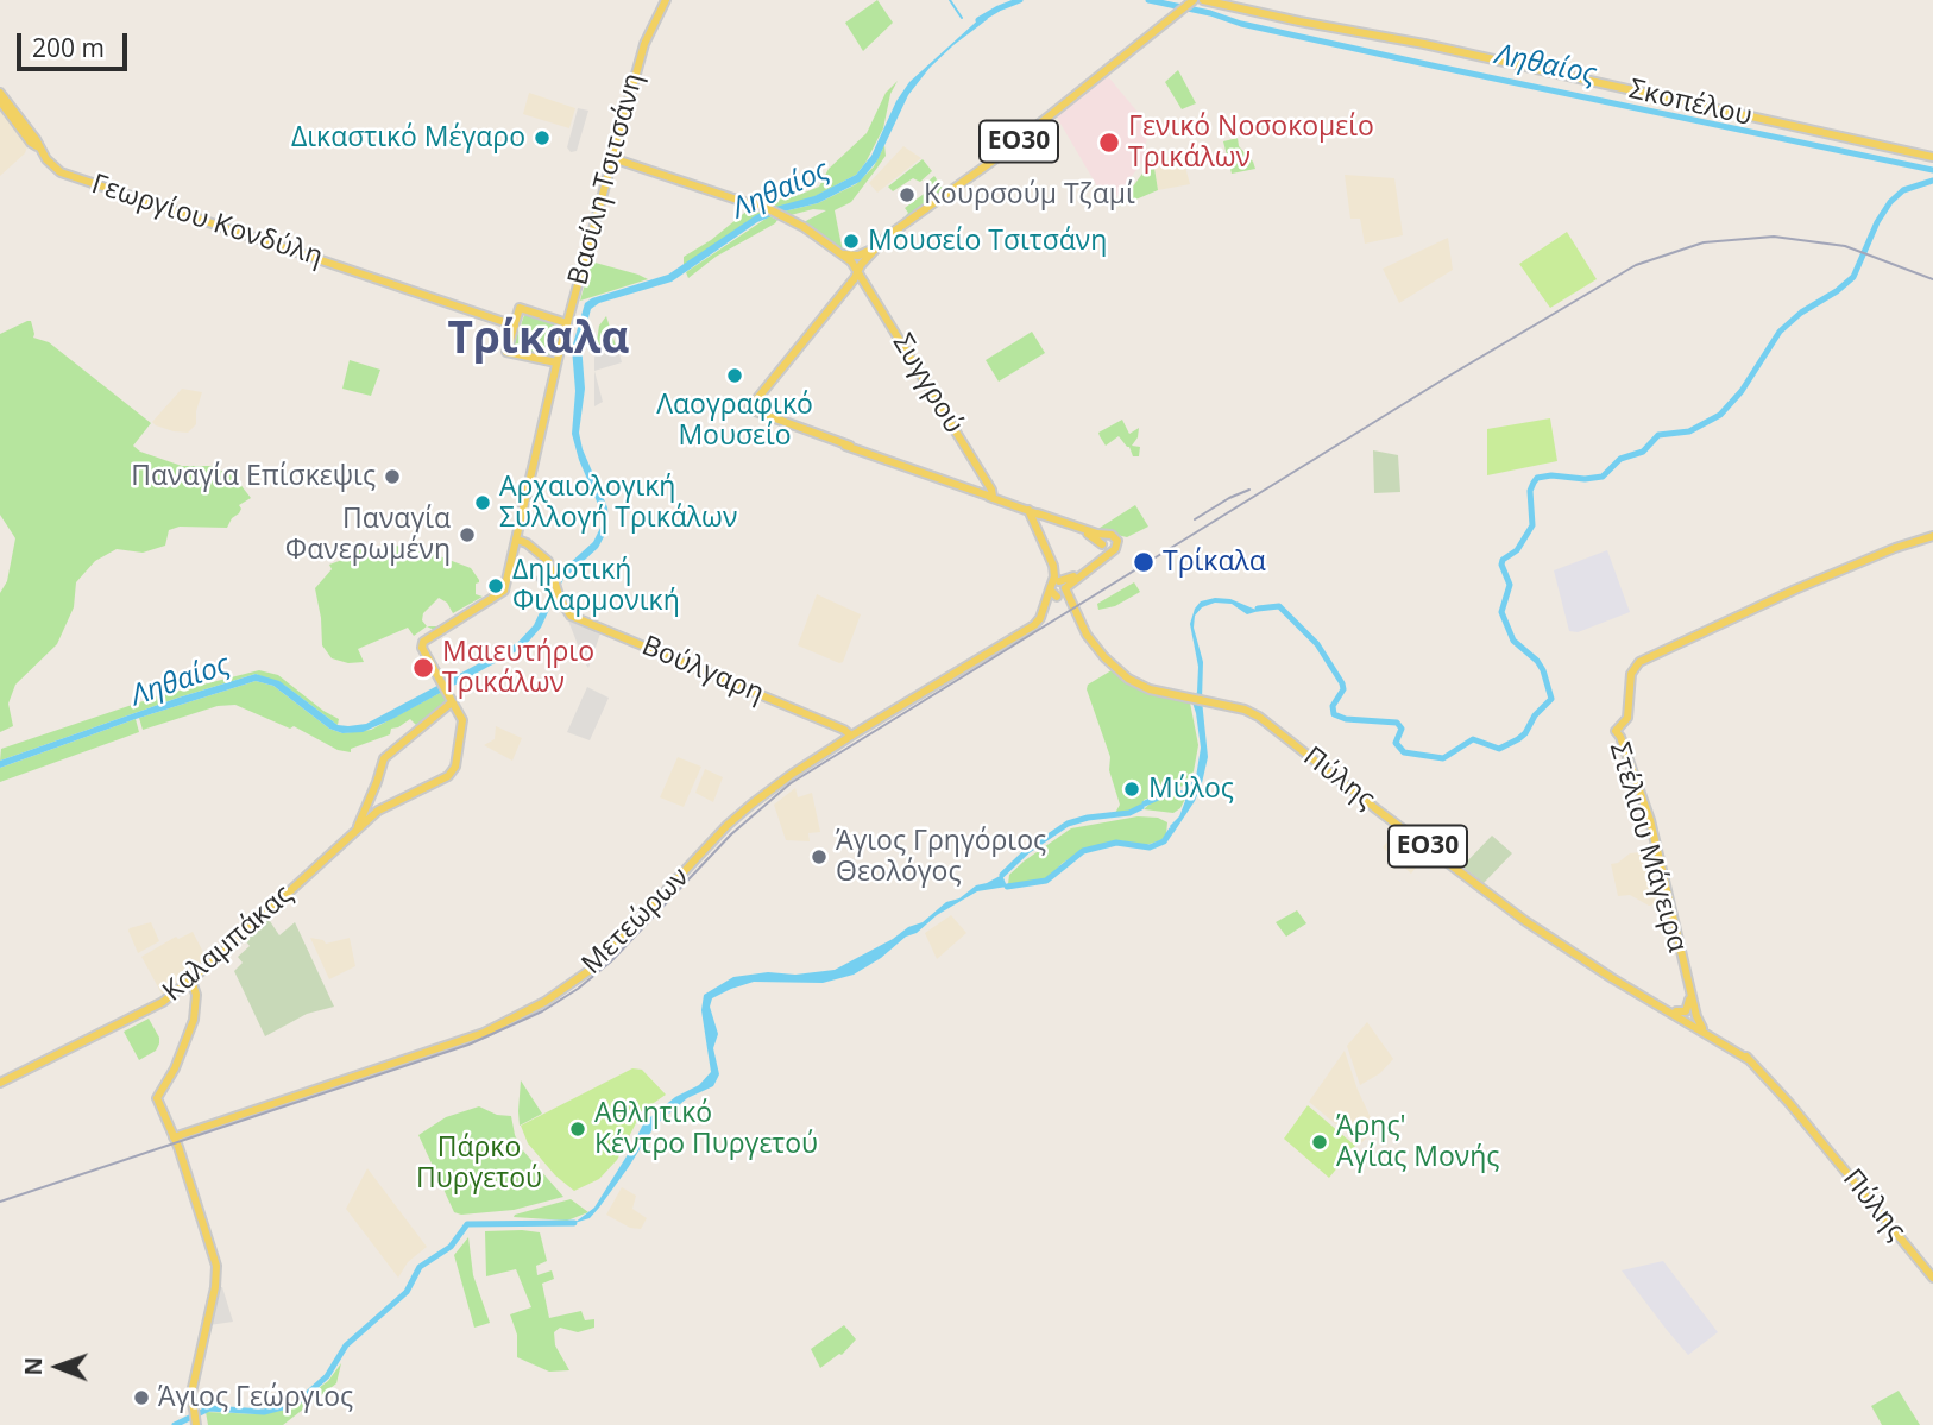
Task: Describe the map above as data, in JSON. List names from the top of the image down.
{
  "streets": {
    "main road": [
      "Σκοπέλου",
      "ΕΟ30",
      "Βασίλη Τσιτσάνη",
      "Γεωργίου Κονδύλη",
      "Συγγρού",
      "Βούλγαρη",
      "Πύλης",
      "Στέλιου Μάγειρα",
      "Μετεώρων",
      "Καλαμπάκας"
    ]
  },
  "crossings": [
    ["ΕΟ30", "Συγγρού"],
    ["Βασίλη Τσιτσάνη", "Βούλγαρη"],
    ["Βούλγαρη", "Μετεώρων"],
    ["Πύλης", "Στέλιου Μάγειρα"],
    ["Πύλης", "Μετεώρων"]
  ],
  "districts": ["Τρίκαλα"],
  "water": ["Ληθαίος"],
  "parks": ["Πάρκο Πυργετού"],
  "places": [
    "Δικαστικό Μέγαρο",
    "Γενικό Νοσοκομείο Τρικάλων",
    "Κουρσούμ Τζαμί",
    "Μουσείο Τσιτσάνη",
    "Λαογραφικό Μουσείο",
    "Παναγία Επίσκεψις",
    "Αρχαιολογική Συλλογή Τρικάλων",
    "Παναγία Φανερωμένη",
    "Τρίκαλα",
    "Δημοτική Φιλαρμονική",
    "Μαιευτήριο Τρικάλων",
    "Μύλος",
    "Άγιος Γρηγόριος Θεολόγος",
    "Αθλητικό Κέντρο Πυργετού",
    "Άρης' Αγίας Μονής",
    "Άγιος Γεώργιος"
  ],
  "scale_bar": "200 m",
  "north": "left"
}
